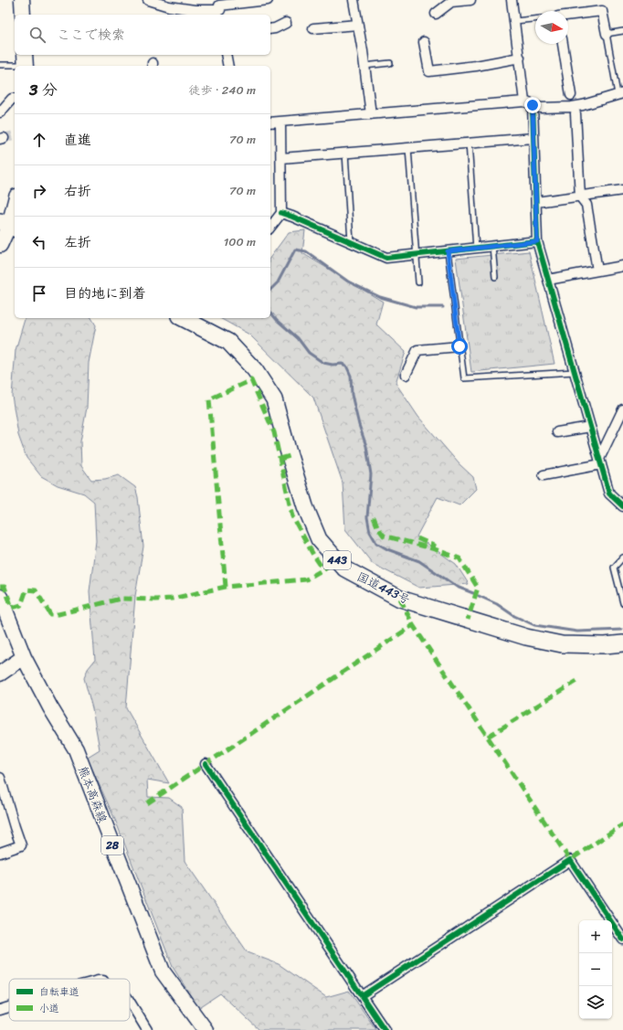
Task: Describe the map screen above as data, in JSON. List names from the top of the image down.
{
  "streets": {
    "highway": ["443", "国道443号"],
    "main road": ["熊本高森線", "28"]
  },
  "legend": ["自転車道", "小道"],
  "north": "right",
  "page": {
    "search": "ここで検索",
    "heading": ["3 分", "徒歩 · 240 m"],
    "list": [
      ["直進", "70 m"],
      ["右折", "70 m"],
      ["左折", "100 m"],
      "目的地に到着"
    ],
    "map_buttons": ["+", "−"]
  }
}
